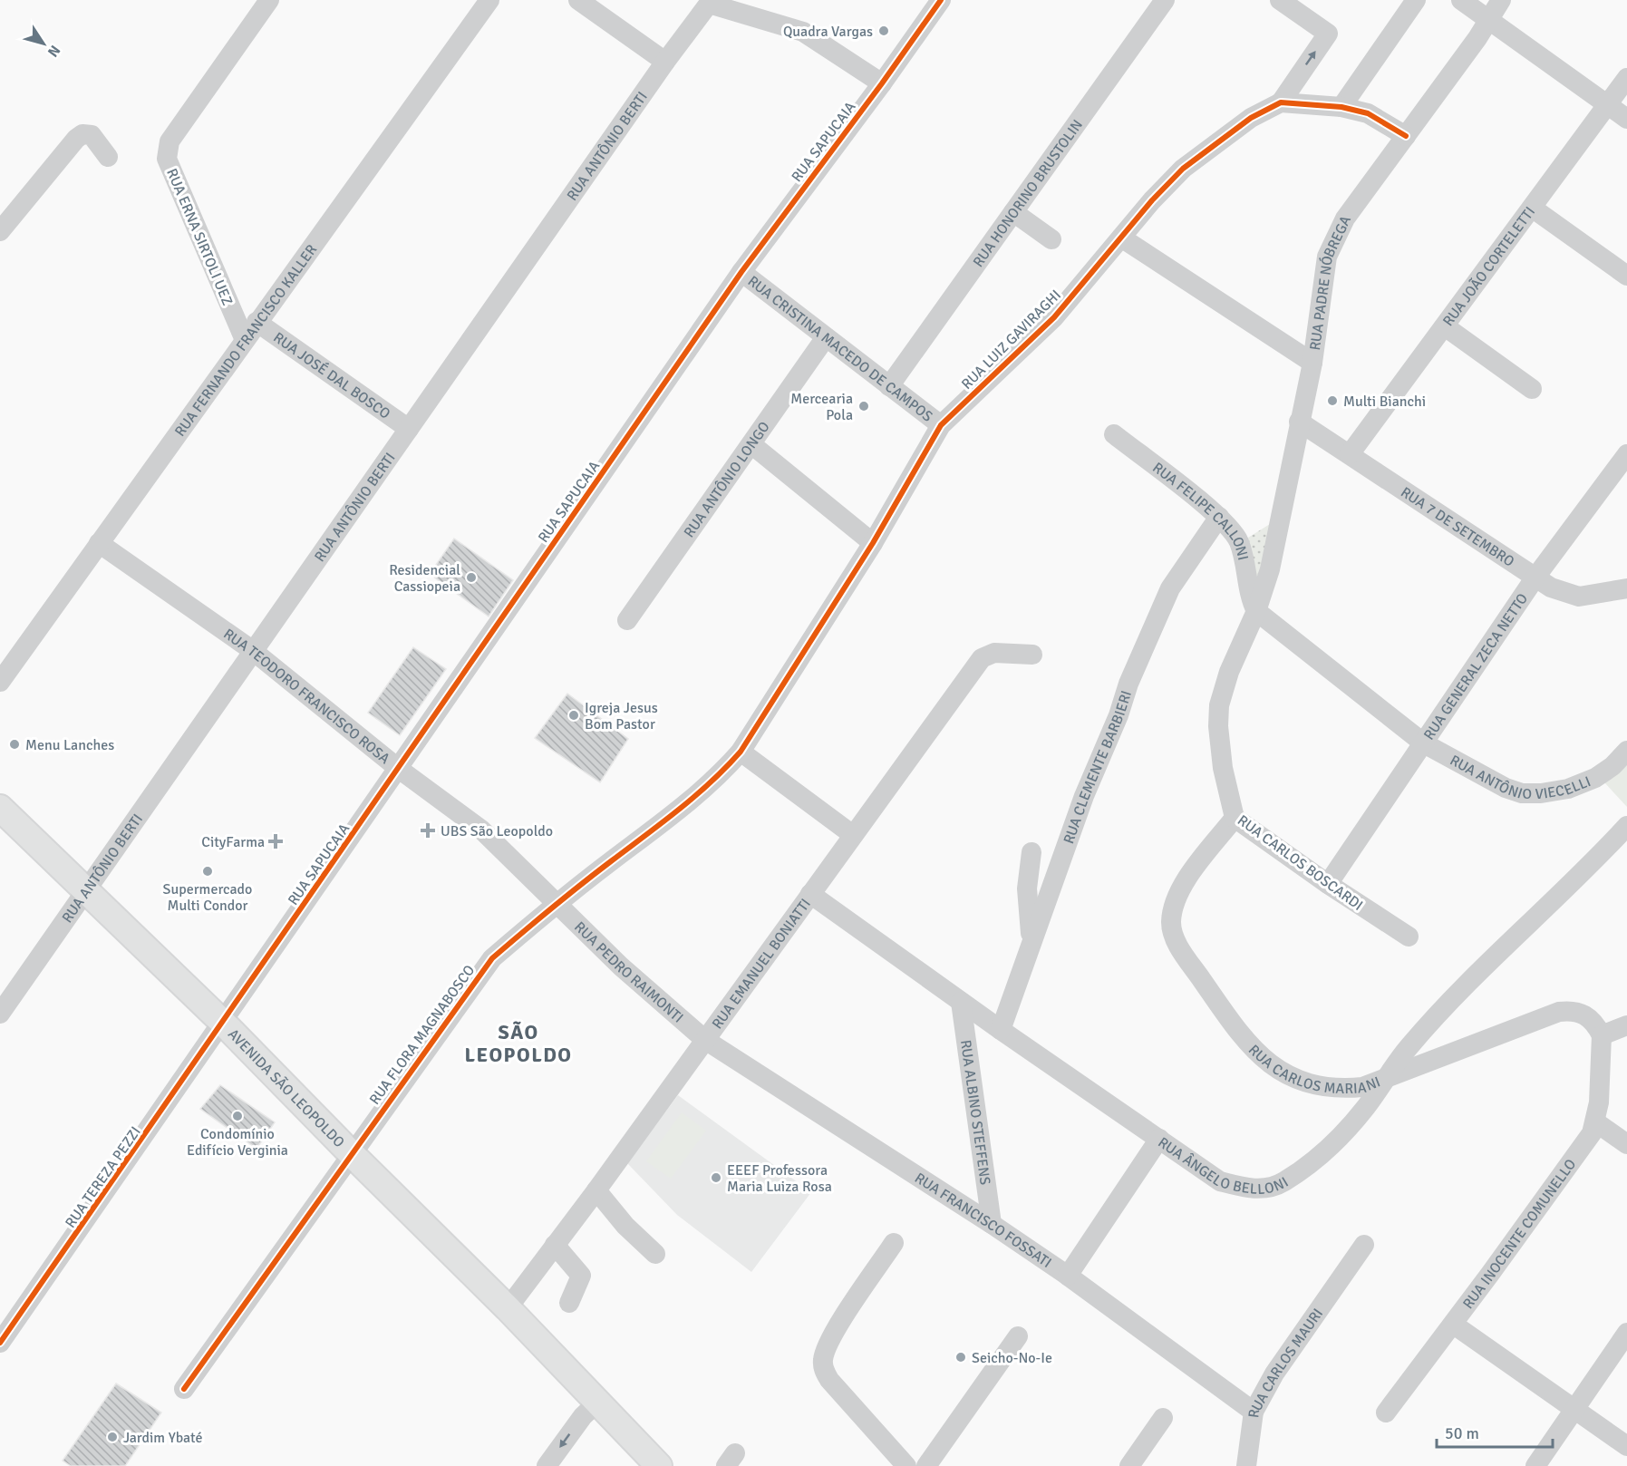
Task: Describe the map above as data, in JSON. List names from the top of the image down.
{
  "streets": {
    "main road": ["AVENIDA SÃO LEOPOLDO"],
    "street": [
      "RUA SAPUCAIA",
      "RUA ANTÔNIO BERTI",
      "RUA HONORINO BRUSTOLIN",
      "RUA ERNA SIRTOLI UEZ",
      "RUA JOÃO CORTELETTI",
      "RUA PADRE NÓBREGA",
      "RUA LUIZ GAVIRAGHI",
      "RUA FERNANDO FRANCISCO KALLER",
      "RUA CRISTINA MACEDO DE CAMPOS",
      "RUA JOSÉ DAL BOSCO",
      "RUA ANTÔNIO LONGO",
      "RUA FELIPE CALLONI",
      "RUA 7 DE SETEMBRO",
      "RUA GENERAL ZECA NETTO",
      "RUA TEODORO FRANCISCO ROSA",
      "RUA ANTÔNIO VIECELLI",
      "RUA CLEMENTE BARBIERI",
      "RUA CARLOS BOSCARDI",
      "RUA EMANUEL BONIATTI",
      "RUA PEDRO RAIMONTI",
      "RUA FLORA MAGNABOSCO",
      "RUA CARLOS MARIANI",
      "RUA ALBINO STEFFENS",
      "RUA ÂNGELO BELLONI",
      "RUA TEREZA PEZZI",
      "RUA FRANCISCO FOSSATI",
      "RUA INOCENTE COMUNELLO",
      "RUA CARLOS MAURI"
    ]
  },
  "crossings": [
    ["RUA SAPUCAIA", "RUA CRISTINA MACEDO DE CAMPOS"],
    ["RUA SAPUCAIA", "RUA TEODORO FRANCISCO ROSA"],
    ["RUA SAPUCAIA", "AVENIDA SÃO LEOPOLDO"],
    ["RUA SAPUCAIA", "RUA TEREZA PEZZI"],
    ["RUA ANTÔNIO BERTI", "RUA JOSÉ DAL BOSCO"],
    ["RUA ANTÔNIO BERTI", "RUA TEODORO FRANCISCO ROSA"],
    ["RUA ANTÔNIO BERTI", "AVENIDA SÃO LEOPOLDO"],
    ["RUA HONORINO BRUSTOLIN", "RUA CRISTINA MACEDO DE CAMPOS"],
    ["RUA ERNA SIRTOLI UEZ", "RUA FERNANDO FRANCISCO KALLER"],
    ["RUA JOÃO CORTELETTI", "RUA 7 DE SETEMBRO"],
    ["RUA PADRE NÓBREGA", "RUA FELIPE CALLONI"],
    ["RUA PADRE NÓBREGA", "RUA 7 DE SETEMBRO"],
    ["RUA PADRE NÓBREGA", "RUA ANTÔNIO VIECELLI"],
    ["RUA PADRE NÓBREGA", "RUA CARLOS BOSCARDI"],
    ["RUA LUIZ GAVIRAGHI", "RUA CRISTINA MACEDO DE CAMPOS"],
    ["RUA LUIZ GAVIRAGHI", "RUA FLORA MAGNABOSCO"],
    ["RUA FERNANDO FRANCISCO KALLER", "RUA JOSÉ DAL BOSCO"],
    ["RUA FERNANDO FRANCISCO KALLER", "RUA TEODORO FRANCISCO ROSA"],
    ["RUA CRISTINA MACEDO DE CAMPOS", "RUA ANTÔNIO LONGO"],
    ["RUA FELIPE CALLONI", "RUA ANTÔNIO VIECELLI"],
    ["RUA FELIPE CALLONI", "RUA CLEMENTE BARBIERI"],
    ["RUA FELIPE CALLONI", "RUA CARLOS BOSCARDI"],
    ["RUA 7 DE SETEMBRO", "RUA GENERAL ZECA NETTO"],
    ["RUA GENERAL ZECA NETTO", "RUA ANTÔNIO VIECELLI"],
    ["RUA GENERAL ZECA NETTO", "RUA CARLOS BOSCARDI"],
    ["RUA TEODORO FRANCISCO ROSA", "RUA PEDRO RAIMONTI"],
    ["RUA TEODORO FRANCISCO ROSA", "RUA FLORA MAGNABOSCO"],
    ["RUA ANTÔNIO VIECELLI", "RUA CARLOS BOSCARDI"],
    ["RUA CLEMENTE BARBIERI", "RUA ÂNGELO BELLONI"],
    ["RUA CARLOS BOSCARDI", "RUA CARLOS MARIANI"],
    ["RUA EMANUEL BONIATTI", "RUA PEDRO RAIMONTI"],
    ["RUA EMANUEL BONIATTI", "AVENIDA SÃO LEOPOLDO"],
    ["RUA EMANUEL BONIATTI", "RUA ÂNGELO BELLONI"],
    ["RUA EMANUEL BONIATTI", "RUA FRANCISCO FOSSATI"],
    ["RUA PEDRO RAIMONTI", "RUA FLORA MAGNABOSCO"],
    ["RUA PEDRO RAIMONTI", "RUA FRANCISCO FOSSATI"],
    ["RUA FLORA MAGNABOSCO", "AVENIDA SÃO LEOPOLDO"],
    ["RUA CARLOS MARIANI", "RUA ÂNGELO BELLONI"],
    ["RUA CARLOS MARIANI", "RUA INOCENTE COMUNELLO"],
    ["AVENIDA SÃO LEOPOLDO", "RUA TEREZA PEZZI"],
    ["RUA ALBINO STEFFENS", "RUA ÂNGELO BELLONI"],
    ["RUA ALBINO STEFFENS", "RUA FRANCISCO FOSSATI"],
    ["RUA FRANCISCO FOSSATI", "RUA CARLOS MAURI"]
  ],
  "districts": ["SÃO LEOPOLDO"],
  "places": {
    "other": [
      "Quadra Vargas",
      "Multi Bianchi",
      "Mercearia Pola",
      "Residencial Cassiopeia",
      "Igreja Jesus Bom Pastor",
      "Menu Lanches",
      "Supermercado Multi Condor",
      "Condomínio Edifício Verginia",
      "EEEF Professora Maria Luiza Rosa",
      "Seicho-No-Ie",
      "Jardim Ybaté"
    ],
    "health": ["UBS São Leopoldo", "CityFarma"]
  },
  "scale_bar": "50 m",
  "north": "bottom right"
}
